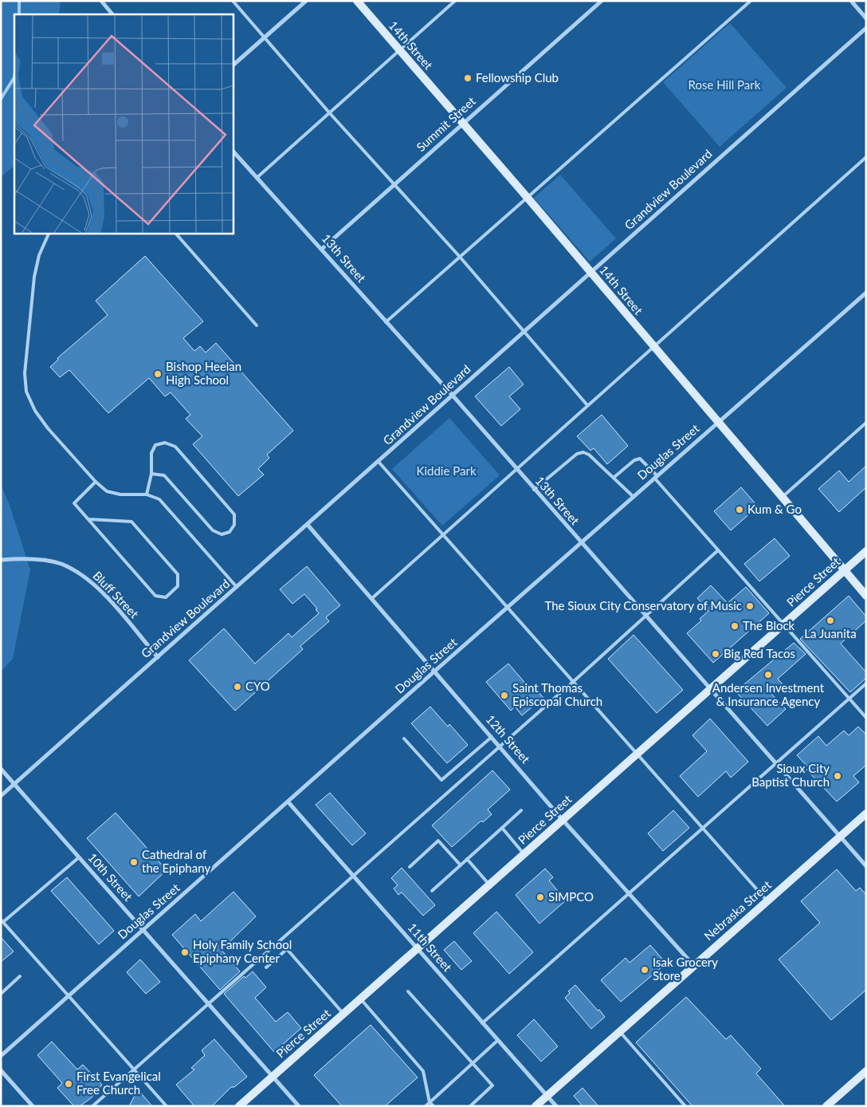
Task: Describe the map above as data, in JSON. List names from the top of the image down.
{
  "streets": {
    "main road": ["14th Street", "Pierce Street", "Nebraska Street"],
    "street": [
      "Summit Street",
      "Grandview Boulevard",
      "13th Street",
      "Douglas Street",
      "Bluff Street",
      "12th Street",
      "10th Street",
      "11th Street"
    ]
  },
  "crossings": [
    ["14th Street", "Summit Street"],
    ["14th Street", "Grandview Boulevard"],
    ["14th Street", "Douglas Street"],
    ["14th Street", "Pierce Street"],
    ["Summit Street", "13th Street"],
    ["Grandview Boulevard", "13th Street"],
    ["Grandview Boulevard", "Bluff Street"],
    ["Grandview Boulevard", "12th Street"],
    ["Grandview Boulevard", "10th Street"],
    ["13th Street", "Douglas Street"],
    ["13th Street", "Pierce Street"],
    ["13th Street", "Nebraska Street"],
    ["Douglas Street", "12th Street"],
    ["Douglas Street", "10th Street"],
    ["Douglas Street", "11th Street"],
    ["Pierce Street", "12th Street"],
    ["Pierce Street", "10th Street"],
    ["Pierce Street", "11th Street"],
    ["12th Street", "Nebraska Street"],
    ["Nebraska Street", "11th Street"]
  ],
  "parks": ["Rose Hill Park", "Kiddie Park"],
  "places": [
    "Fellowship Club",
    "Bishop Heelan High School",
    "Kum & Go",
    "The Sioux City Conservatory of Music",
    "La Juanita",
    "The Block",
    "Big Red Tacos",
    "Andersen Investment & Insurance Agency",
    "CYO",
    "Saint Thomas Episcopal Church",
    "Sioux City Baptist Church",
    "Cathedral of the Epiphany",
    "SIMPCO",
    "Holy Family School Epiphany Center",
    "Isak Grocery Store",
    "First Evangelical Free Church"
  ]
}
